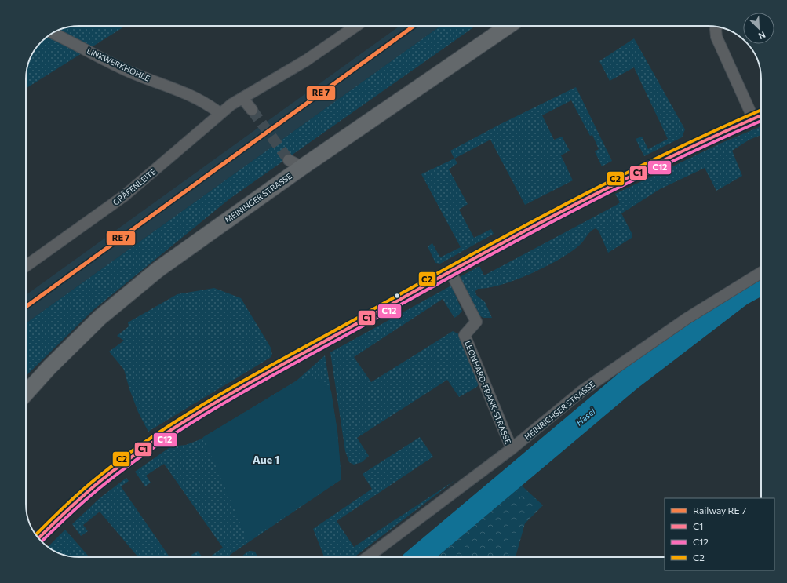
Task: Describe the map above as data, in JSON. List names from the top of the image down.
{
  "streets": {
    "main road": ["MEININGER STRASSE"],
    "street": [
      "LINKWERKHOHLE",
      "GRÄFENLEITE",
      "LEONHARD-FRANK-STRASSE",
      "HEINRICHSER STRASSE"
    ]
  },
  "crossings": [
    ["LINKWERKHOHLE", "GRÄFENLEITE"],
    ["LEONHARD-FRANK-STRASSE", "HEINRICHSER STRASSE"]
  ],
  "districts": ["Aue 1"],
  "water": ["Hasel"],
  "lines": ["transit line C2", "transit line C1", "transit line C12"],
  "legend": [
    "Railway RE 7",
    "C1",
    "C12",
    "C2"
  ],
  "north": "bottom right"
}
